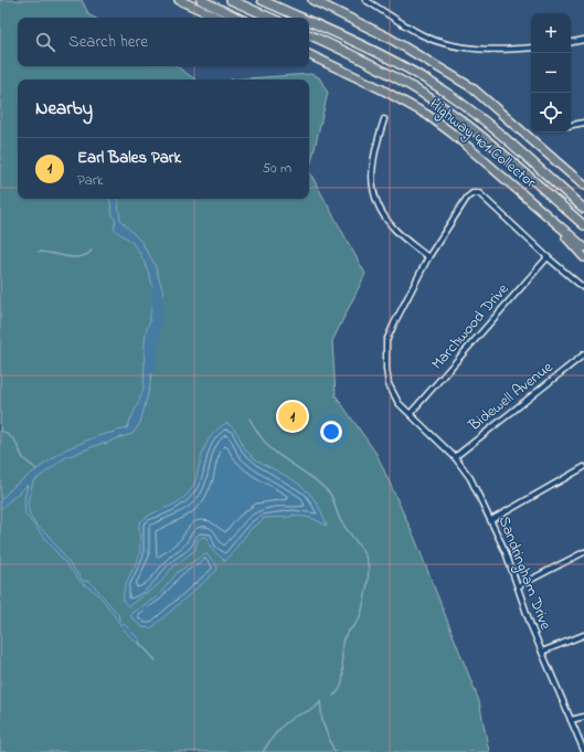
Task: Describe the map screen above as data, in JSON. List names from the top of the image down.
{
  "streets": {
    "highway": ["Highway 401 Collector"],
    "street": ["Marchwood Drive", "Bidewell Avenue", "Sandringham Drive"]
  },
  "crossings": [
    ["Marchwood Drive", "Sandringham Drive"],
    ["Bidewell Avenue", "Sandringham Drive"]
  ],
  "page": {
    "map_buttons": ["+", "−"],
    "search": "Search here",
    "heading": "Nearby",
    "list": [
      {
        "mark": "1",
        "name": "Earl Bales Park",
        "note": "Park",
        "value": "50 m"
      }
    ],
    "pins": "1"
  }
}
